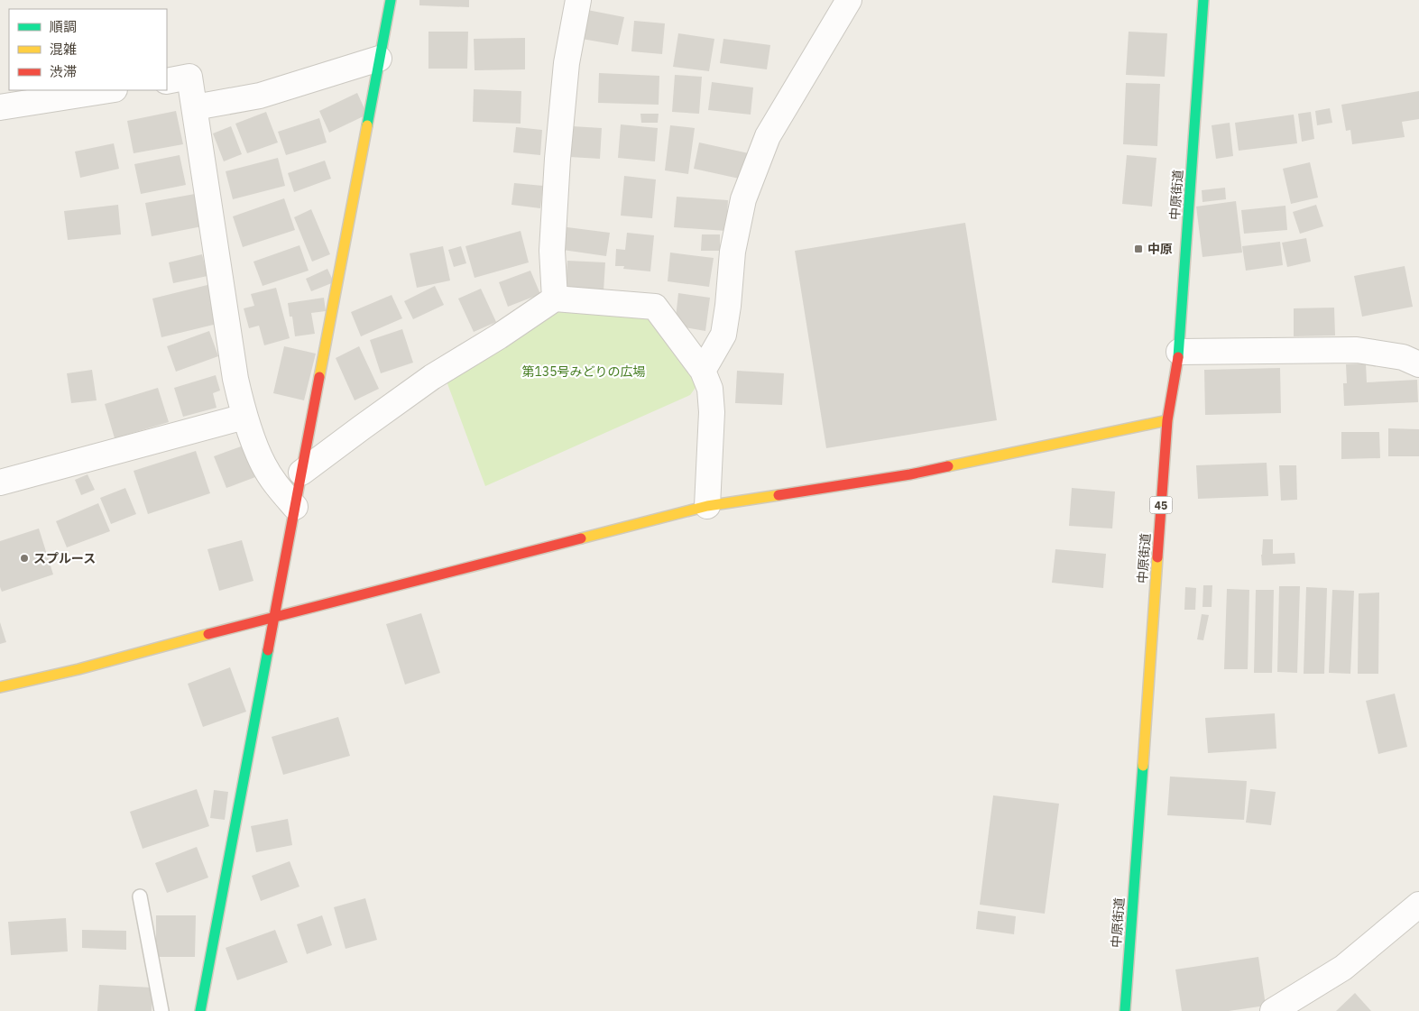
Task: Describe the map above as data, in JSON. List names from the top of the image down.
{
  "streets": {
    "street": ["中原街道", "45"]
  },
  "parks": ["第135号みどりの広場"],
  "places": {
    "transit": ["中原"],
    "other": ["スプルース"]
  },
  "legend": ["順調", "混雑", "渋滞"]
}
